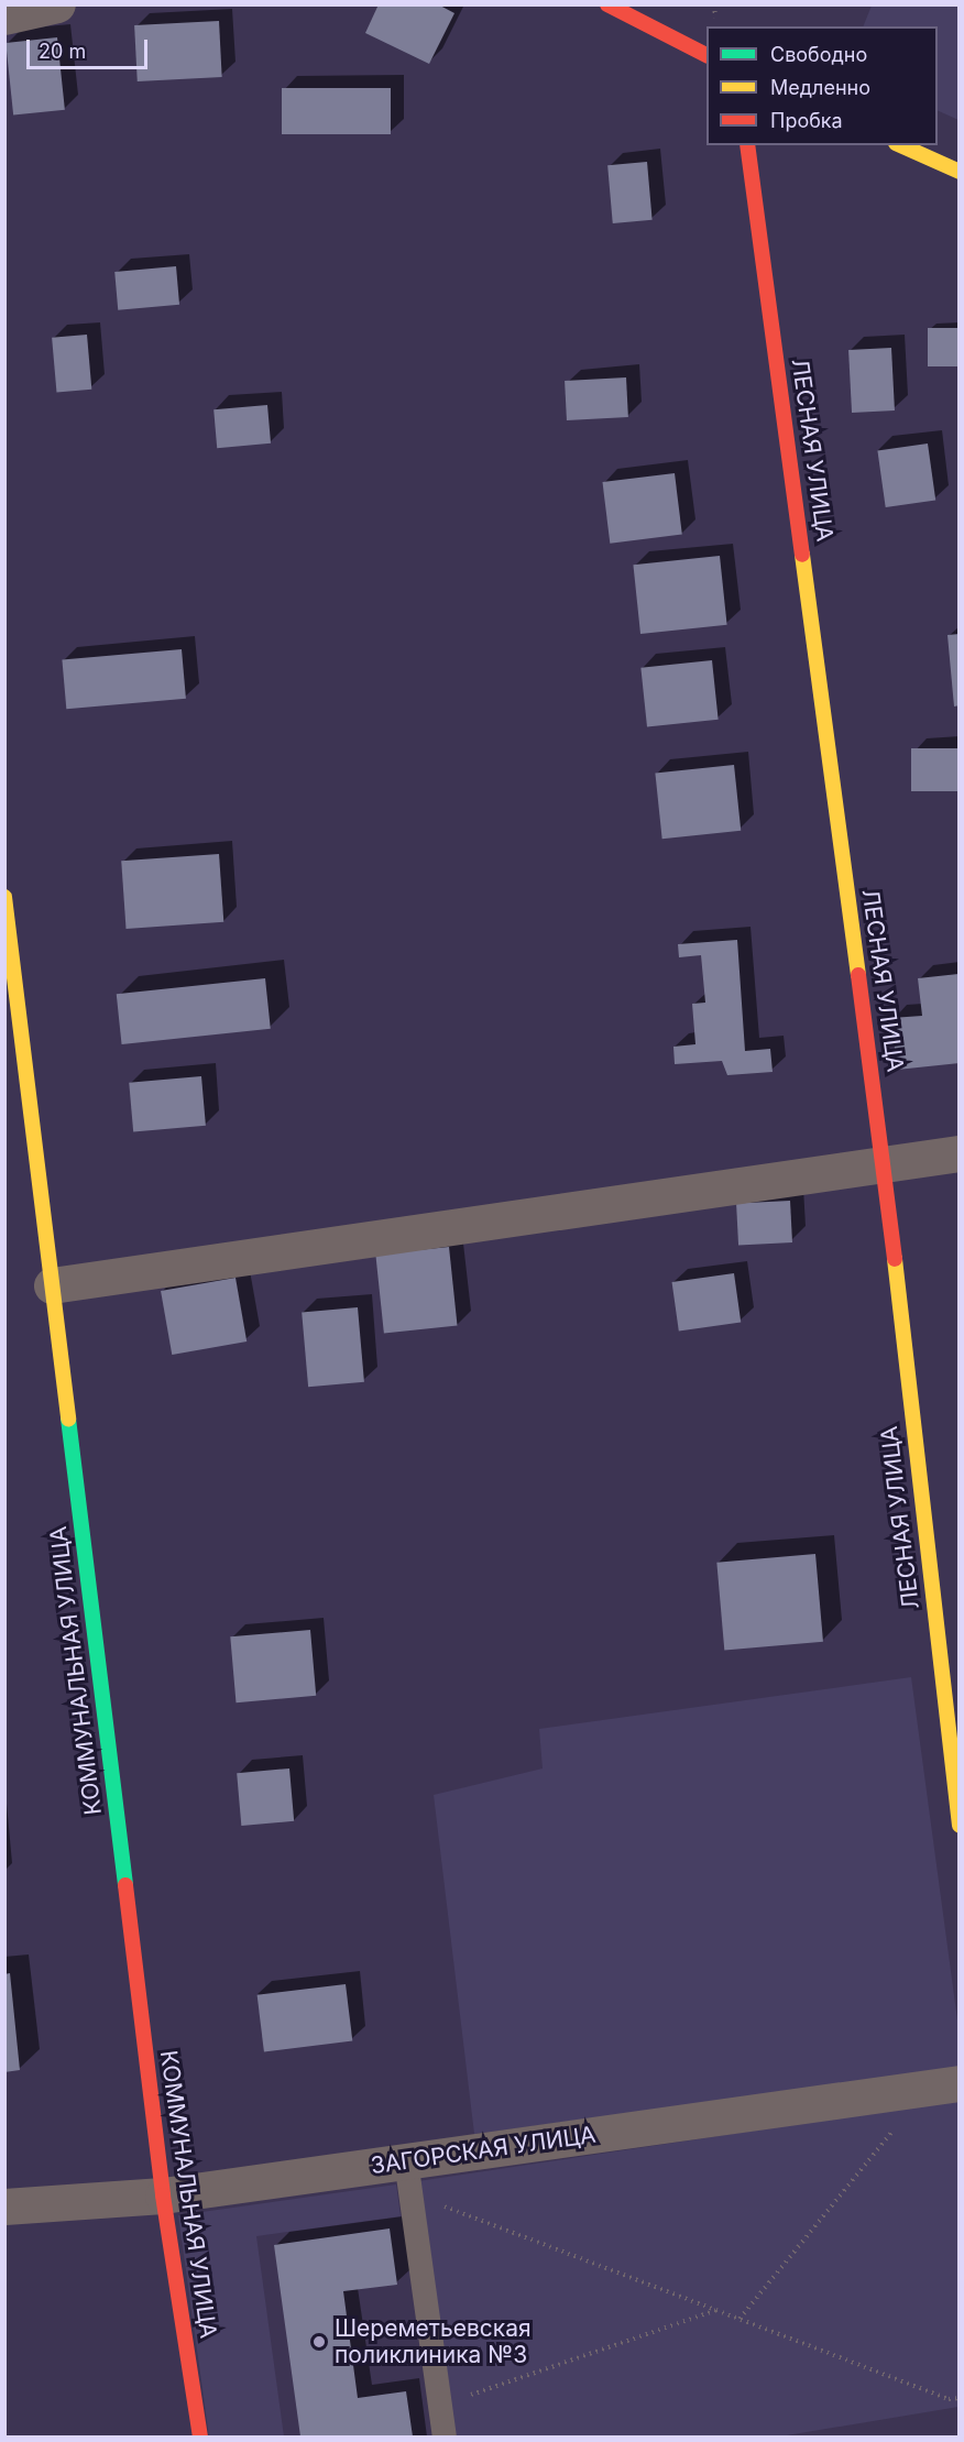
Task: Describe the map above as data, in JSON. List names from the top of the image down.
{
  "streets": {
    "street": ["ЛЕСНАЯ УЛИЦА", "КОММУНАЛЬНАЯ УЛИЦА", "ЗАГОРСКАЯ УЛИЦА"]
  },
  "crossings": [
    ["КОММУНАЛЬНАЯ УЛИЦА", "ЗАГОРСКАЯ УЛИЦА"]
  ],
  "places": ["Шереметьевская поликлиника №3"],
  "legend": ["Свободно", "Медленно", "Пробка"],
  "scale_bar": "20 m"
}
